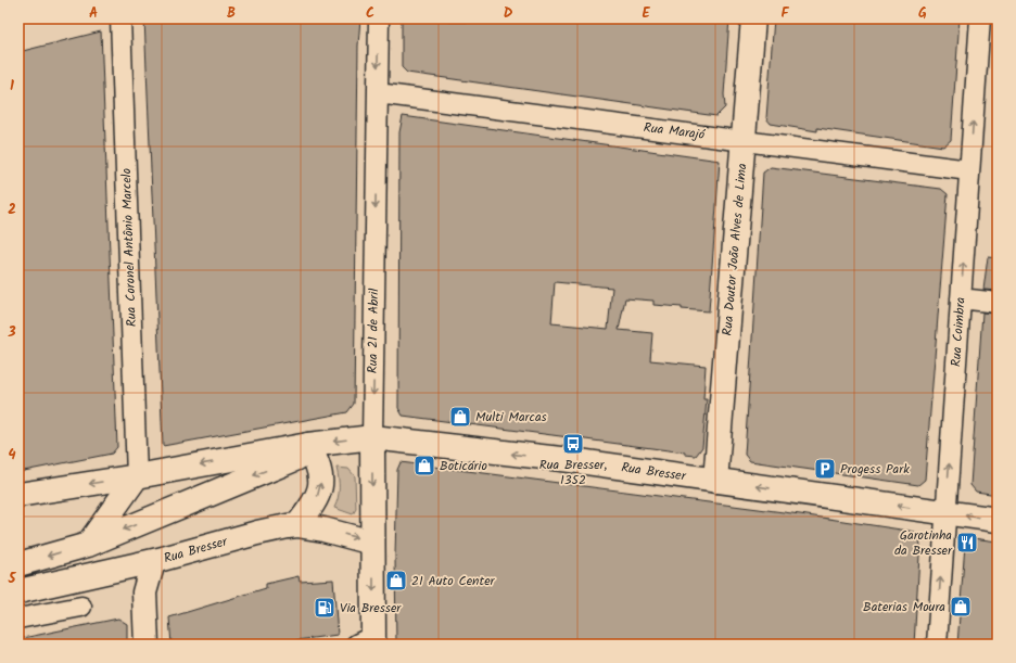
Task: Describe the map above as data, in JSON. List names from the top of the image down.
{
  "streets": {
    "main road": ["Rua Doutor João Alves de Lima", "Rua 21 de Abril", "Rua Bresser"],
    "street": ["Rua Marajó", "Rua Coronel Antônio Marcelo", "Rua Coimbra"]
  },
  "crossings": [
    ["Rua Marajó", "Rua Doutor João Alves de Lima"],
    ["Rua Marajó", "Rua 21 de Abril"],
    ["Rua Marajó", "Rua Coimbra"],
    ["Rua Coronel Antônio Marcelo", "Rua Bresser"],
    ["Rua Doutor João Alves de Lima", "Rua Bresser"],
    ["Rua 21 de Abril", "Rua Bresser"],
    ["Rua Coimbra", "Rua Bresser"]
  ],
  "one_way": ["Rua 21 de Abril", "Rua Coimbra"],
  "places": {
    "shop": [
      "Multi Marcas",
      "Boticário",
      "21 Auto Center",
      "Baterias Moura"
    ],
    "bus stop": ["Rua Bresser, 1352"],
    "parking": ["Progess Park"],
    "restaurant": ["Garotinha da Bresser"],
    "fuel station": ["Via Bresser"]
  },
  "grid": {
    "columns": [
      "A",
      "B",
      "C",
      "D",
      "E",
      "F",
      "G"
    ],
    "rows": [
      "1",
      "2",
      "3",
      "4",
      "5"
    ]
  }
}
